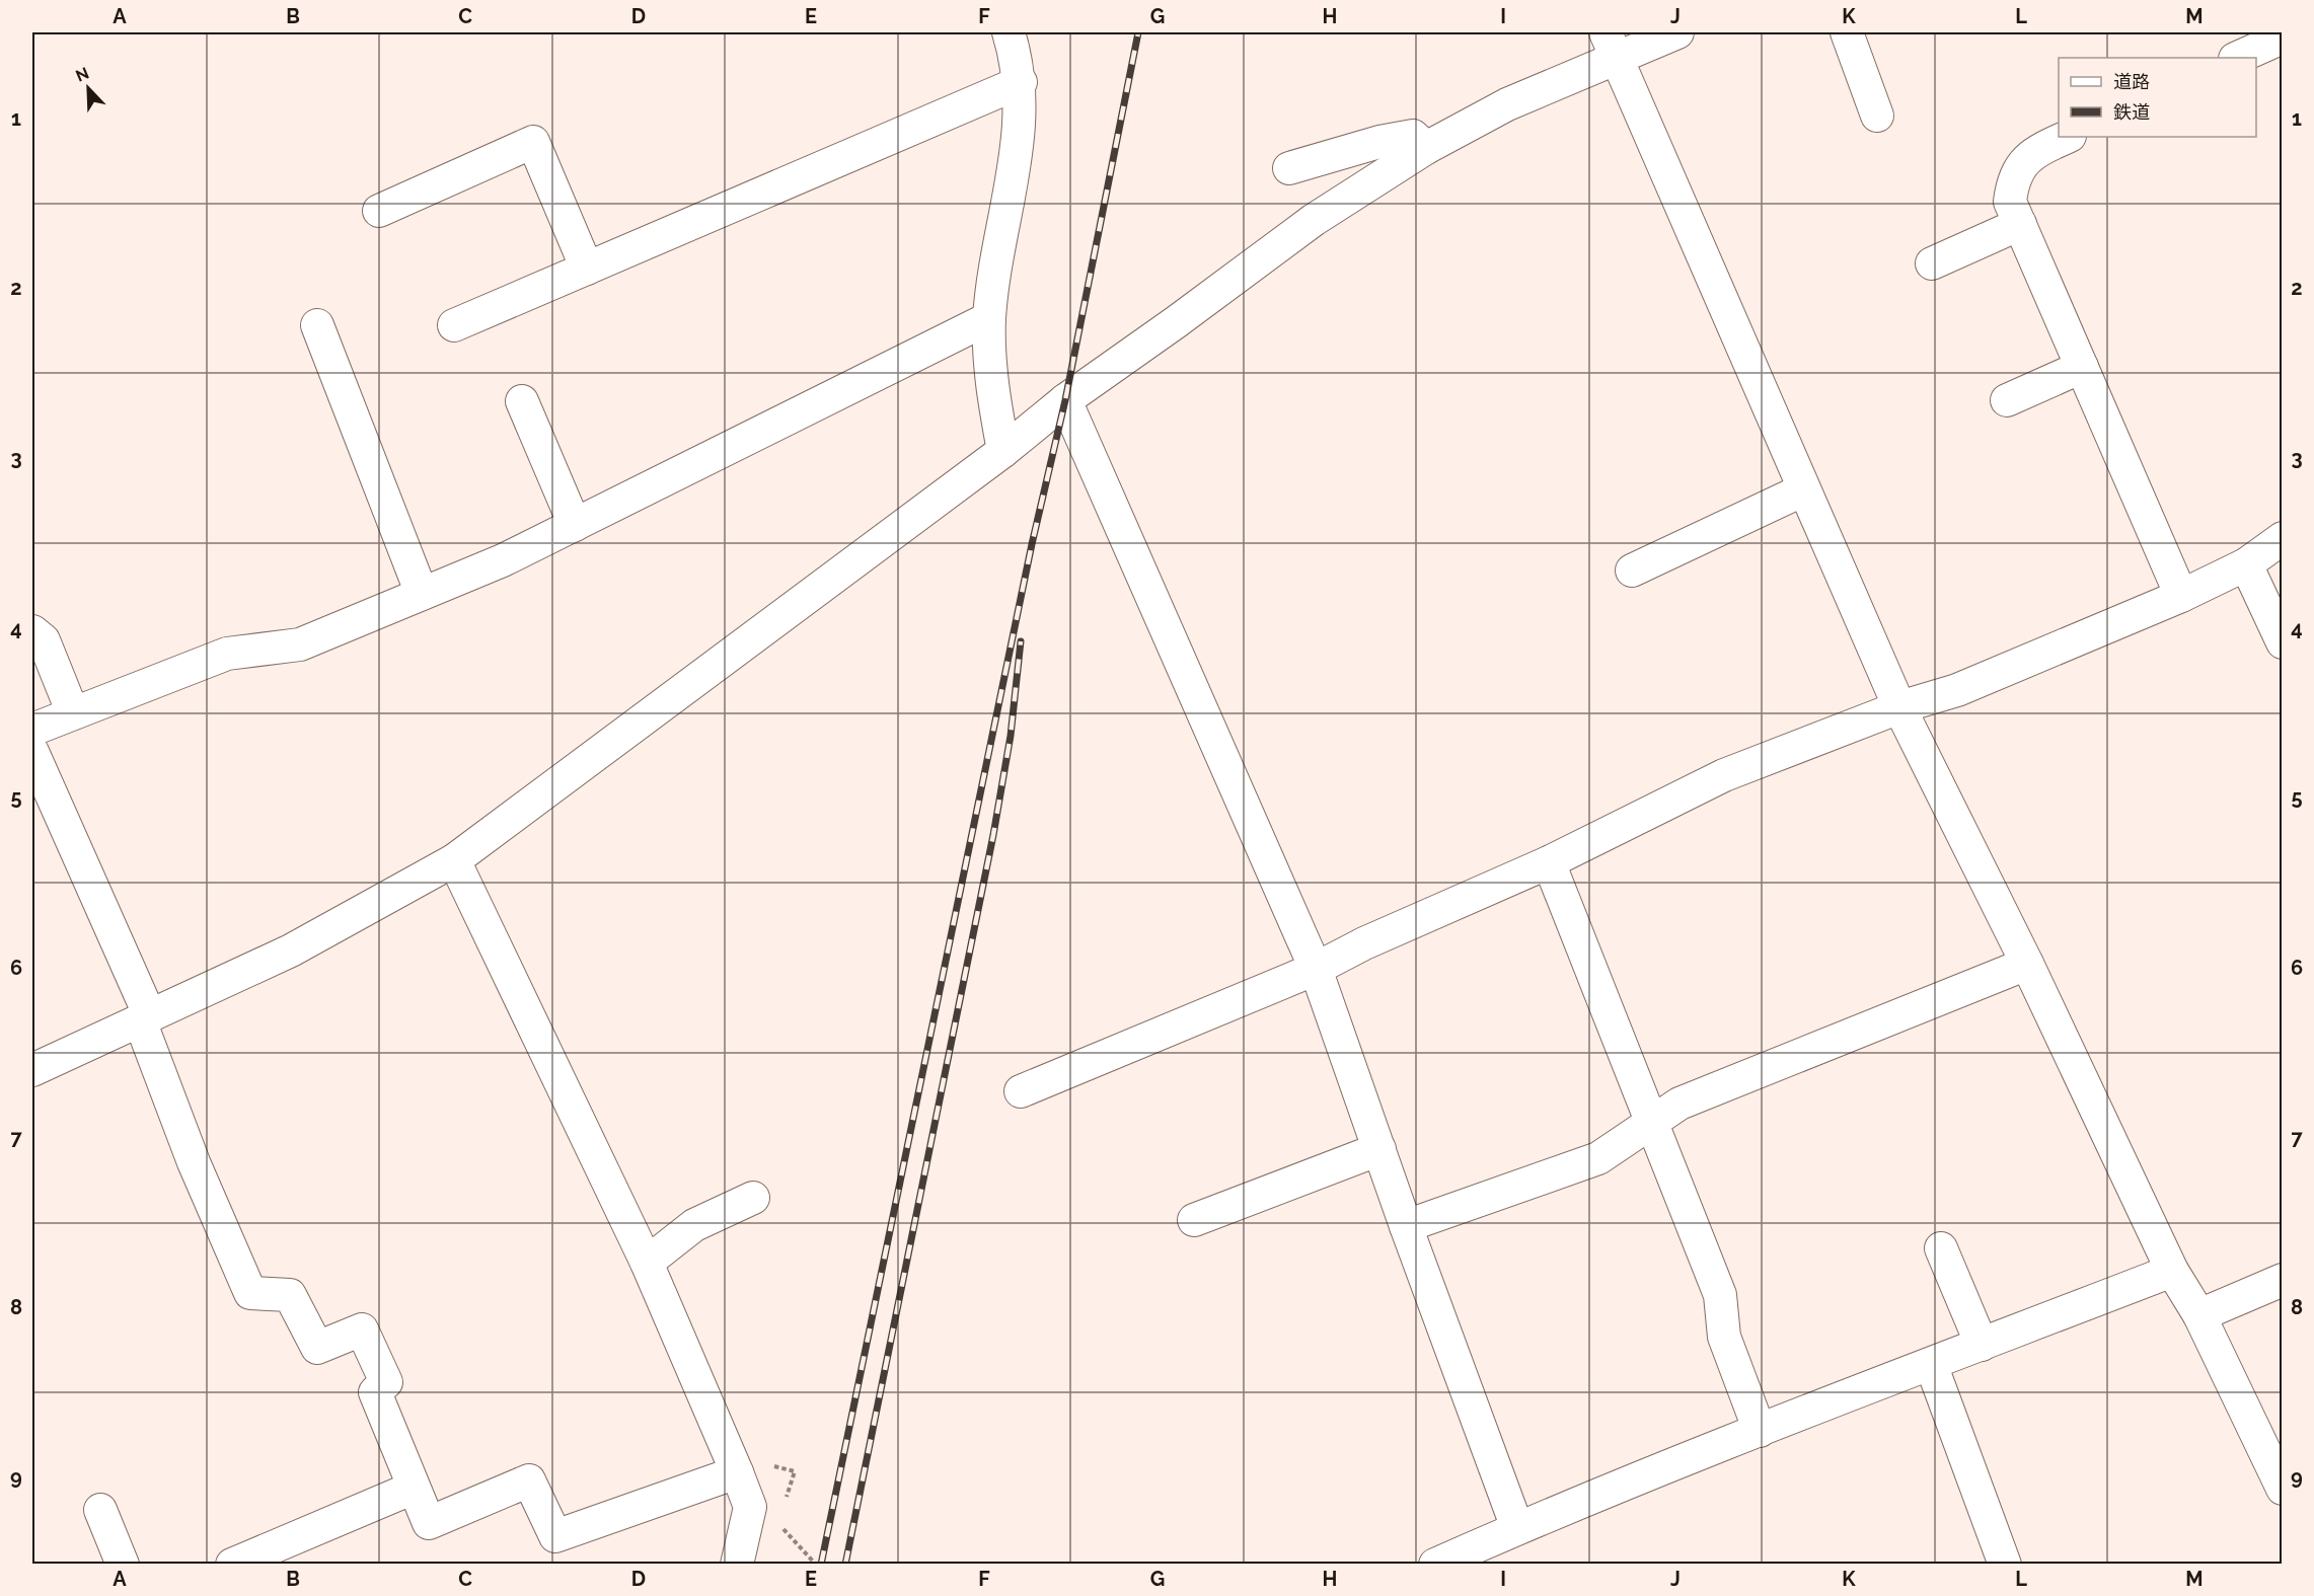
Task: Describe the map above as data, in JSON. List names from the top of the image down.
{
  "legend": ["道路", "鉄道"],
  "north": "top left",
  "grid": {
    "columns": [
      "A",
      "B",
      "C",
      "D",
      "E",
      "F",
      "G",
      "H",
      "I",
      "J",
      "K",
      "L",
      "M"
    ],
    "rows": [
      "1",
      "2",
      "3",
      "4",
      "5",
      "6",
      "7",
      "8",
      "9"
    ]
  }
}
